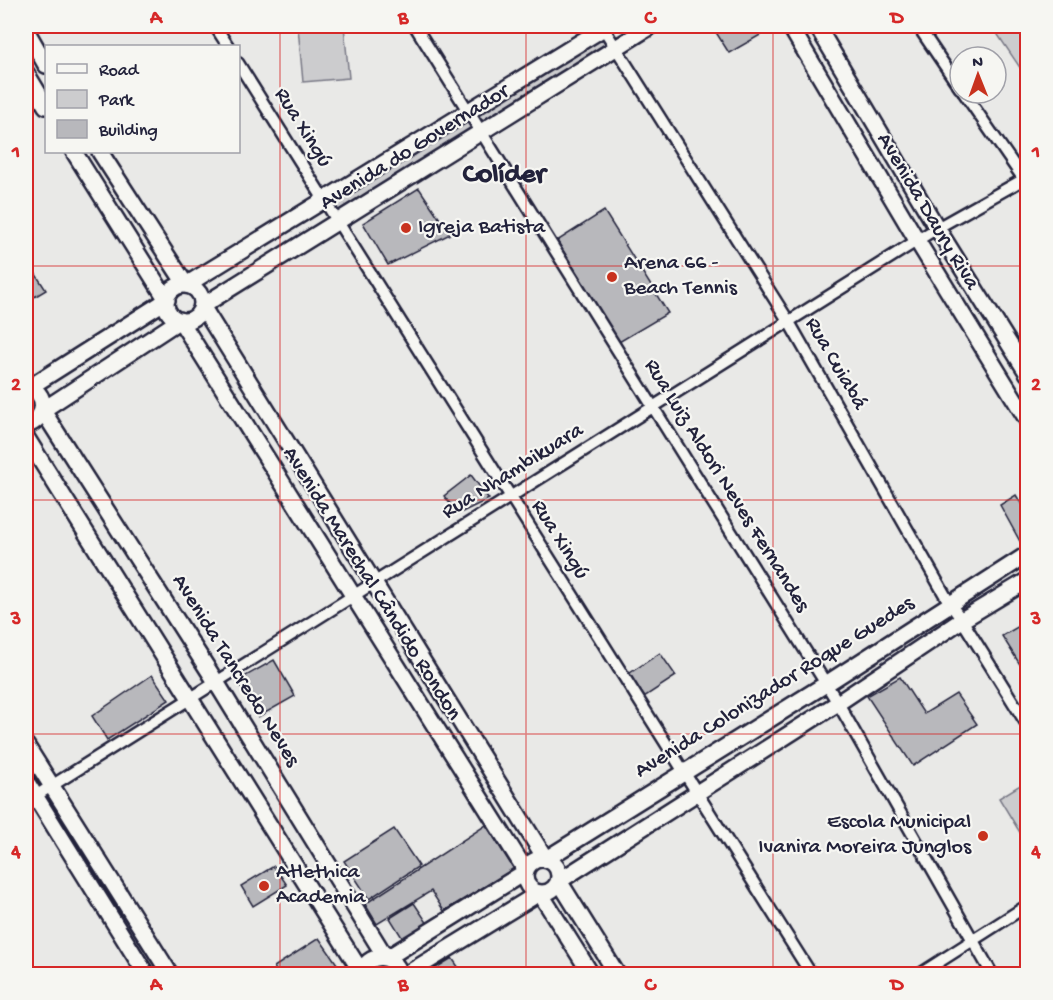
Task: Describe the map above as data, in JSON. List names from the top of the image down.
{
  "streets": {
    "street": [
      "Rua Xingú",
      "Avenida do Governador",
      "Avenida Daury Riva",
      "Rua Cuiabá",
      "Rua Nhambikuara",
      "Rua Luiz Aldori Neves Fernandes",
      "Avenida Marechal Cândido Rondon",
      "Avenida Tancredo Neves",
      "Avenida Colonizador Roque Guedes"
    ]
  },
  "crossings": [
    ["Rua Xingú", "Avenida do Governador"],
    ["Rua Xingú", "Rua Nhambikuara"],
    ["Rua Xingú", "Avenida Colonizador Roque Guedes"],
    ["Avenida do Governador", "Rua Cuiabá"],
    ["Avenida do Governador", "Rua Luiz Aldori Neves Fernandes"],
    ["Avenida do Governador", "Avenida Marechal Cândido Rondon"],
    ["Avenida Daury Riva", "Rua Nhambikuara"],
    ["Rua Cuiabá", "Rua Nhambikuara"],
    ["Rua Cuiabá", "Avenida Colonizador Roque Guedes"],
    ["Rua Nhambikuara", "Rua Luiz Aldori Neves Fernandes"],
    ["Rua Nhambikuara", "Avenida Marechal Cândido Rondon"],
    ["Rua Nhambikuara", "Avenida Tancredo Neves"],
    ["Rua Luiz Aldori Neves Fernandes", "Avenida Colonizador Roque Guedes"],
    ["Avenida Marechal Cândido Rondon", "Avenida Colonizador Roque Guedes"]
  ],
  "districts": ["Colíder"],
  "places": [
    "Igreja Batista",
    "Arena 66 - Beach Tennis",
    "Escola Municipal Ivanira Moreira Junglos",
    "Atlethica Academia"
  ],
  "legend": ["Road", "Park", "Building"],
  "north": "top",
  "grid": {
    "columns": [
      "A",
      "B",
      "C",
      "D"
    ],
    "rows": [
      "1",
      "2",
      "3",
      "4"
    ]
  }
}
